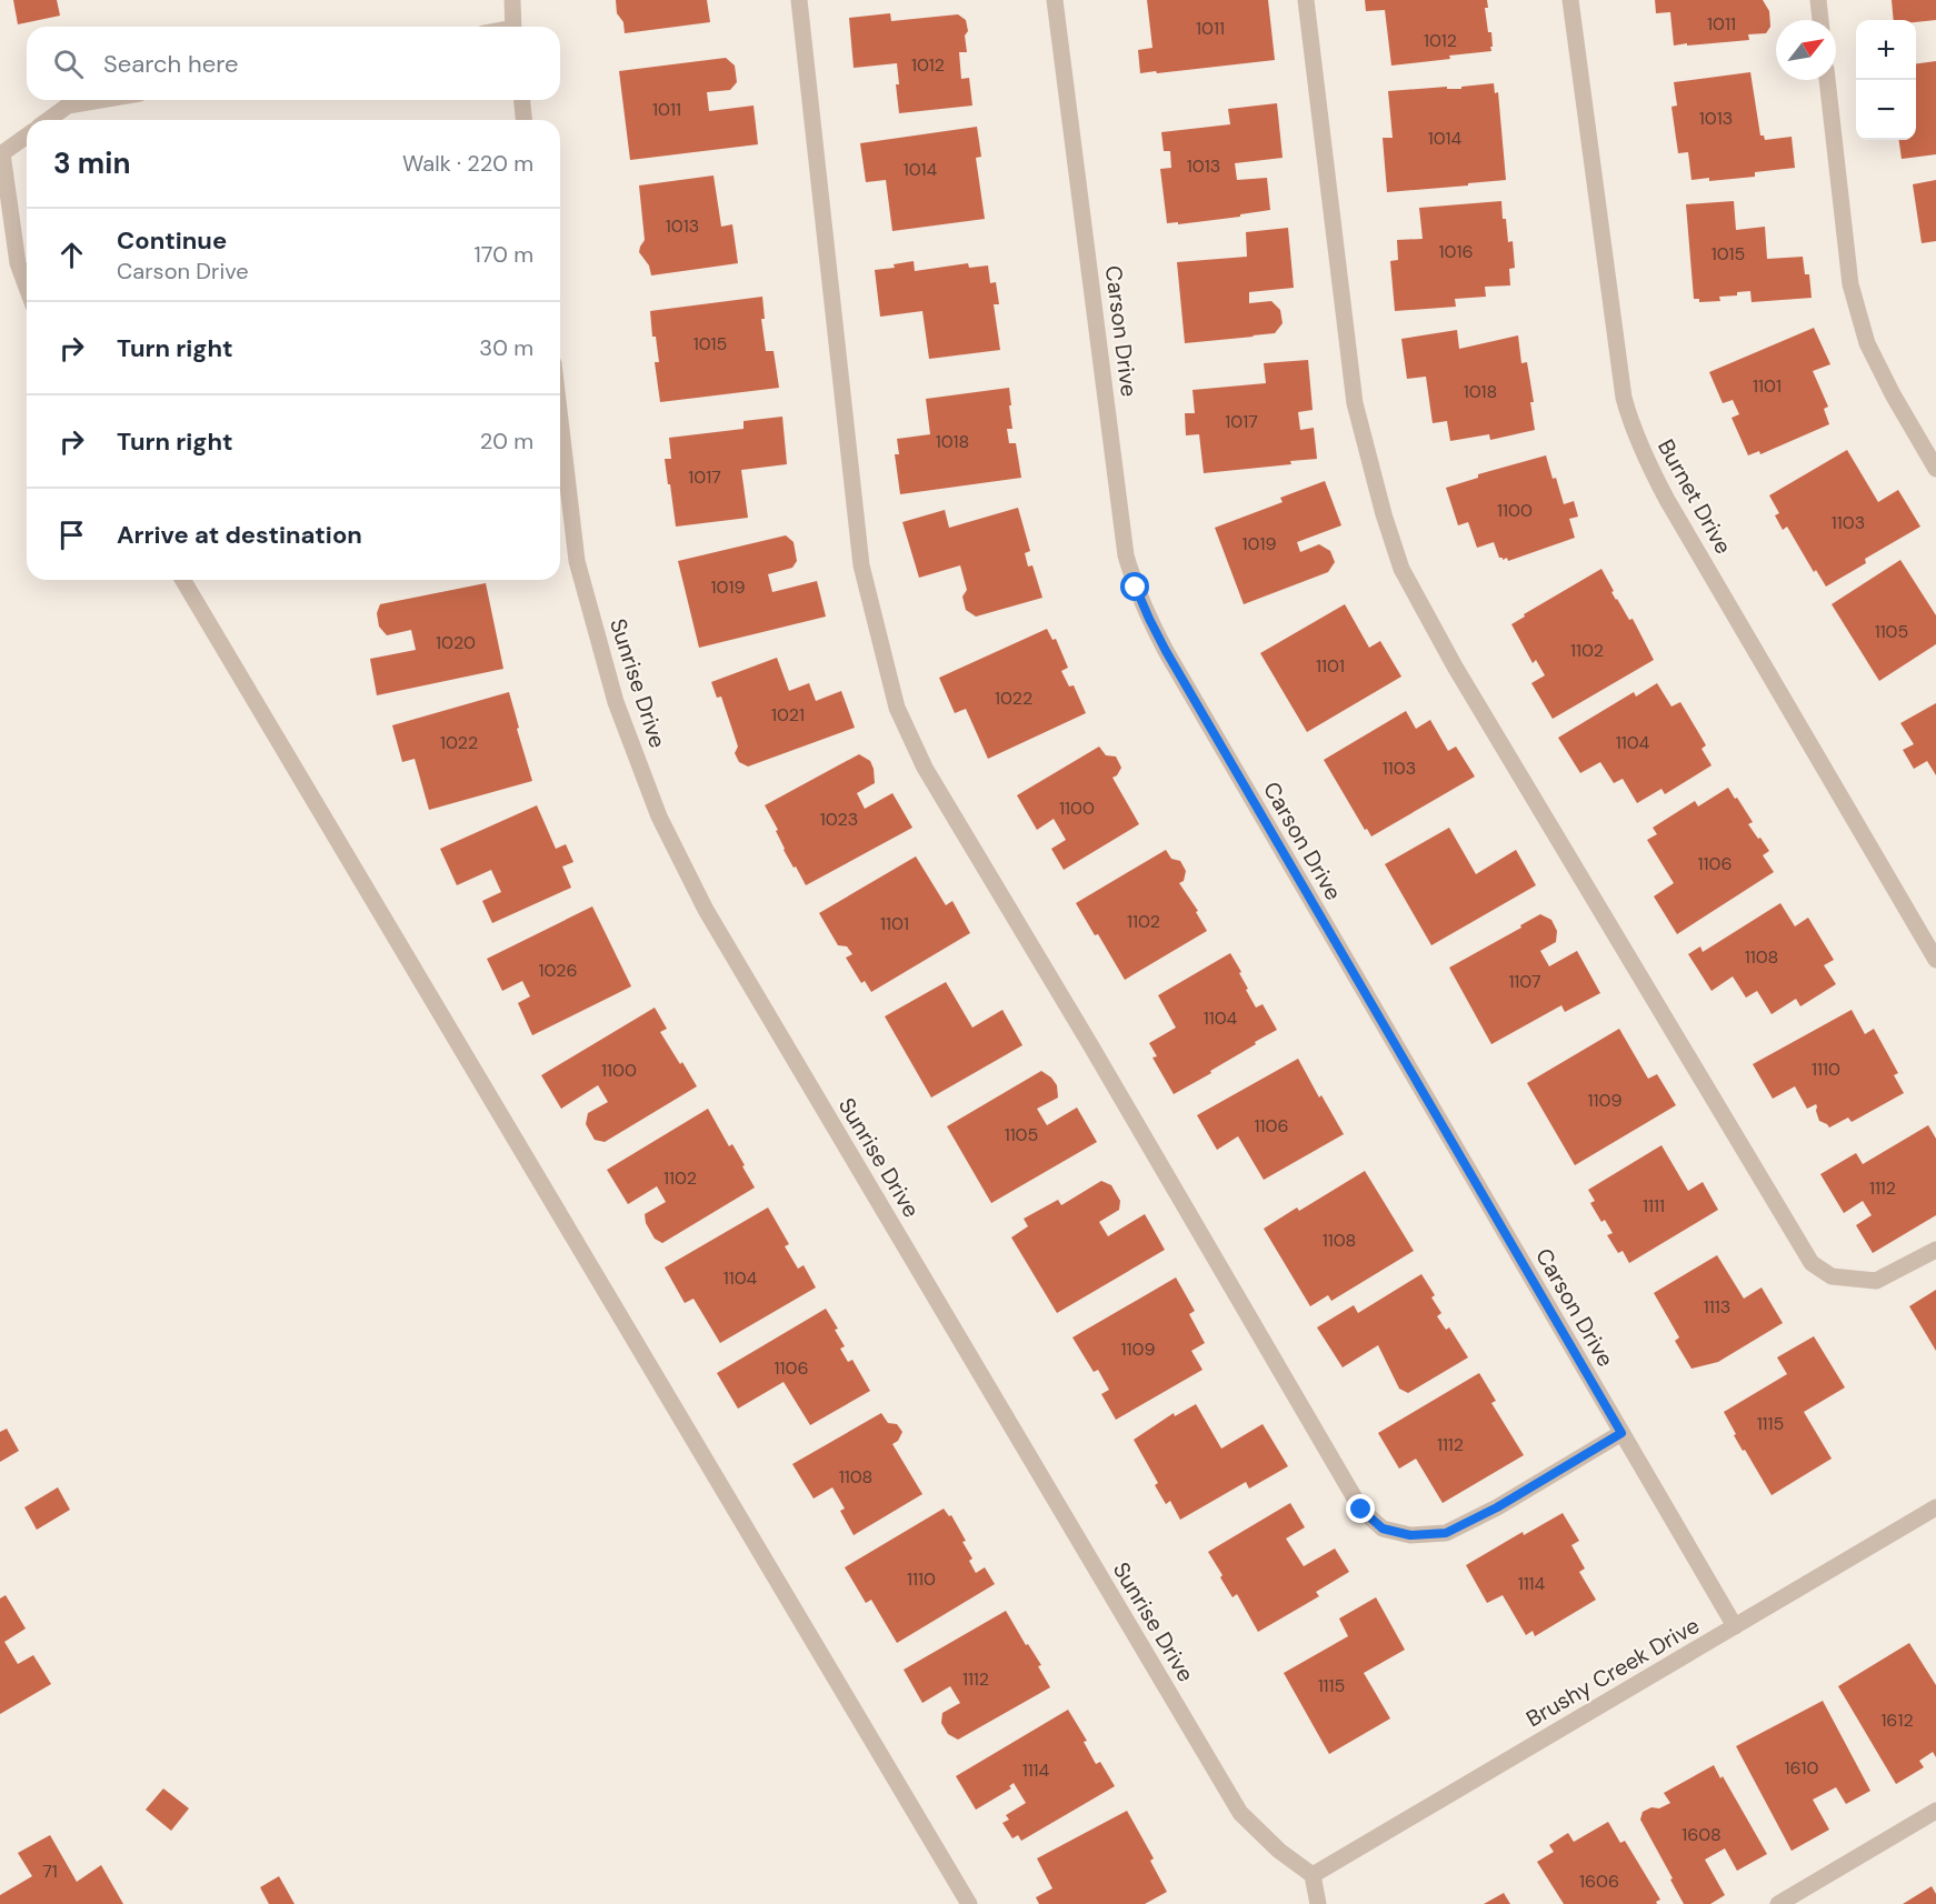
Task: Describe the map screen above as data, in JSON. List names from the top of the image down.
{
  "streets": {
    "street": [
      "Carson Drive",
      "Burnet Drive",
      "Sunrise Drive",
      "Brushy Creek Drive"
    ]
  },
  "crossings": [
    ["Carson Drive", "Brushy Creek Drive"],
    ["Sunrise Drive", "Brushy Creek Drive"]
  ],
  "house_numbers": [
    "1011",
    "1011",
    "1012",
    "1012",
    "1011",
    "1013",
    "1014",
    "1013",
    "1014",
    "1013",
    "1016",
    "1015",
    "1015",
    "1101",
    "1018",
    "1017",
    "1018",
    "1017",
    "1100",
    "1103",
    "1019",
    "1019",
    "1105",
    "1020",
    "1102",
    "1101",
    "1022",
    "1021",
    "1022",
    "1104",
    "1103",
    "1100",
    "1023",
    "1106",
    "1102",
    "1101",
    "1108",
    "1026",
    "1107",
    "1104",
    "1110",
    "1100",
    "1109",
    "1106",
    "1105",
    "1102",
    "1112",
    "1111",
    "1108",
    "1104",
    "1113",
    "1109",
    "1106",
    "1115",
    "1112",
    "1108",
    "1110",
    "1114",
    "1112",
    "1115",
    "1612",
    "1610",
    "1114",
    "1608",
    "71",
    "1606"
  ],
  "north": "top right",
  "page": {
    "map_buttons": ["+", "−"],
    "search": "Search here",
    "heading": ["3 min", "Walk · 220 m"],
    "list": [
      ["Continue", "Carson Drive", "170 m"],
      ["Turn right", "30 m"],
      ["Turn right", "20 m"],
      "Arrive at destination"
    ]
  }
}
